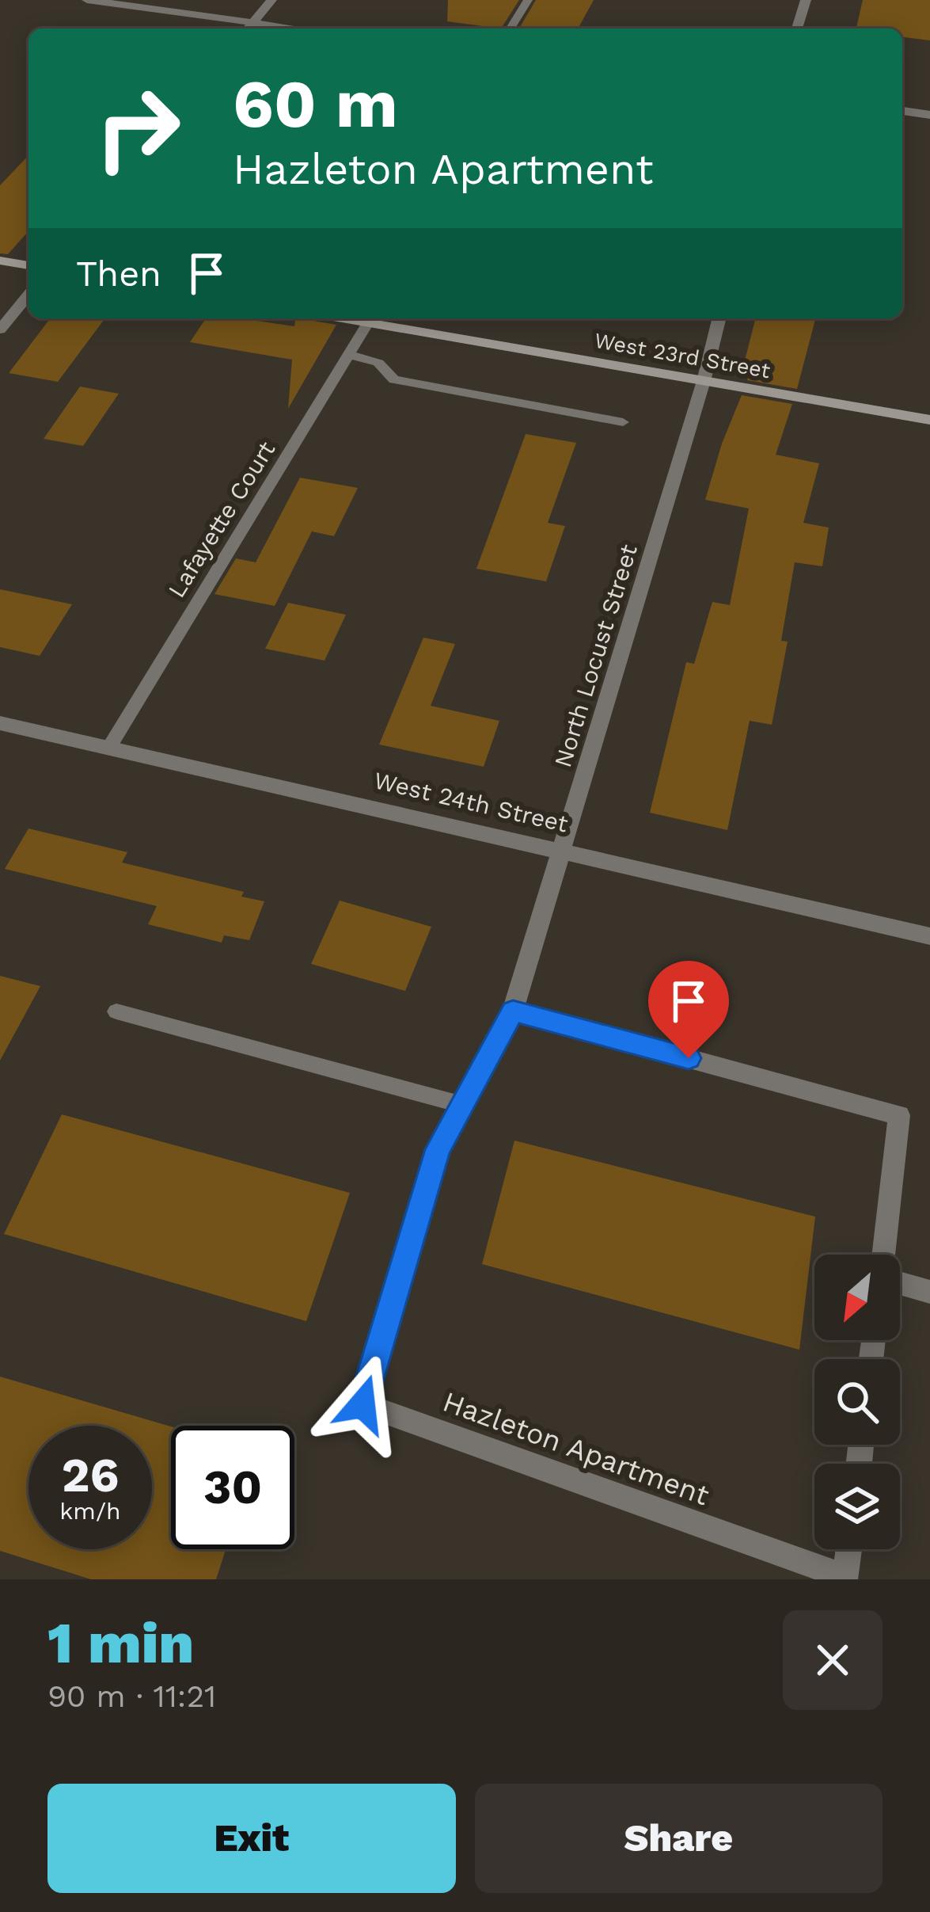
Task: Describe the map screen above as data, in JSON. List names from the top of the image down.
{
  "streets": {
    "street": [
      "West 23rd Street",
      "North Locust Street",
      "West 24th Street",
      "Hazleton Apartment"
    ],
    "lane": ["Lafayette Court"]
  },
  "crossings": [
    ["West 23rd Street", "Lafayette Court"],
    ["West 23rd Street", "North Locust Street"],
    ["Lafayette Court", "West 24th Street"],
    ["North Locust Street", "West 24th Street"],
    ["North Locust Street", "Hazleton Apartment"]
  ],
  "north": "bottom left",
  "page": {
    "turn": ["60 m", "Hazleton Apartment"],
    "then": "Then",
    "speed": "26 km/h",
    "limit": "30",
    "heading": ["1 min", "90 m · 11:21"],
    "buttons": ["Exit", "Share"]
  }
}
